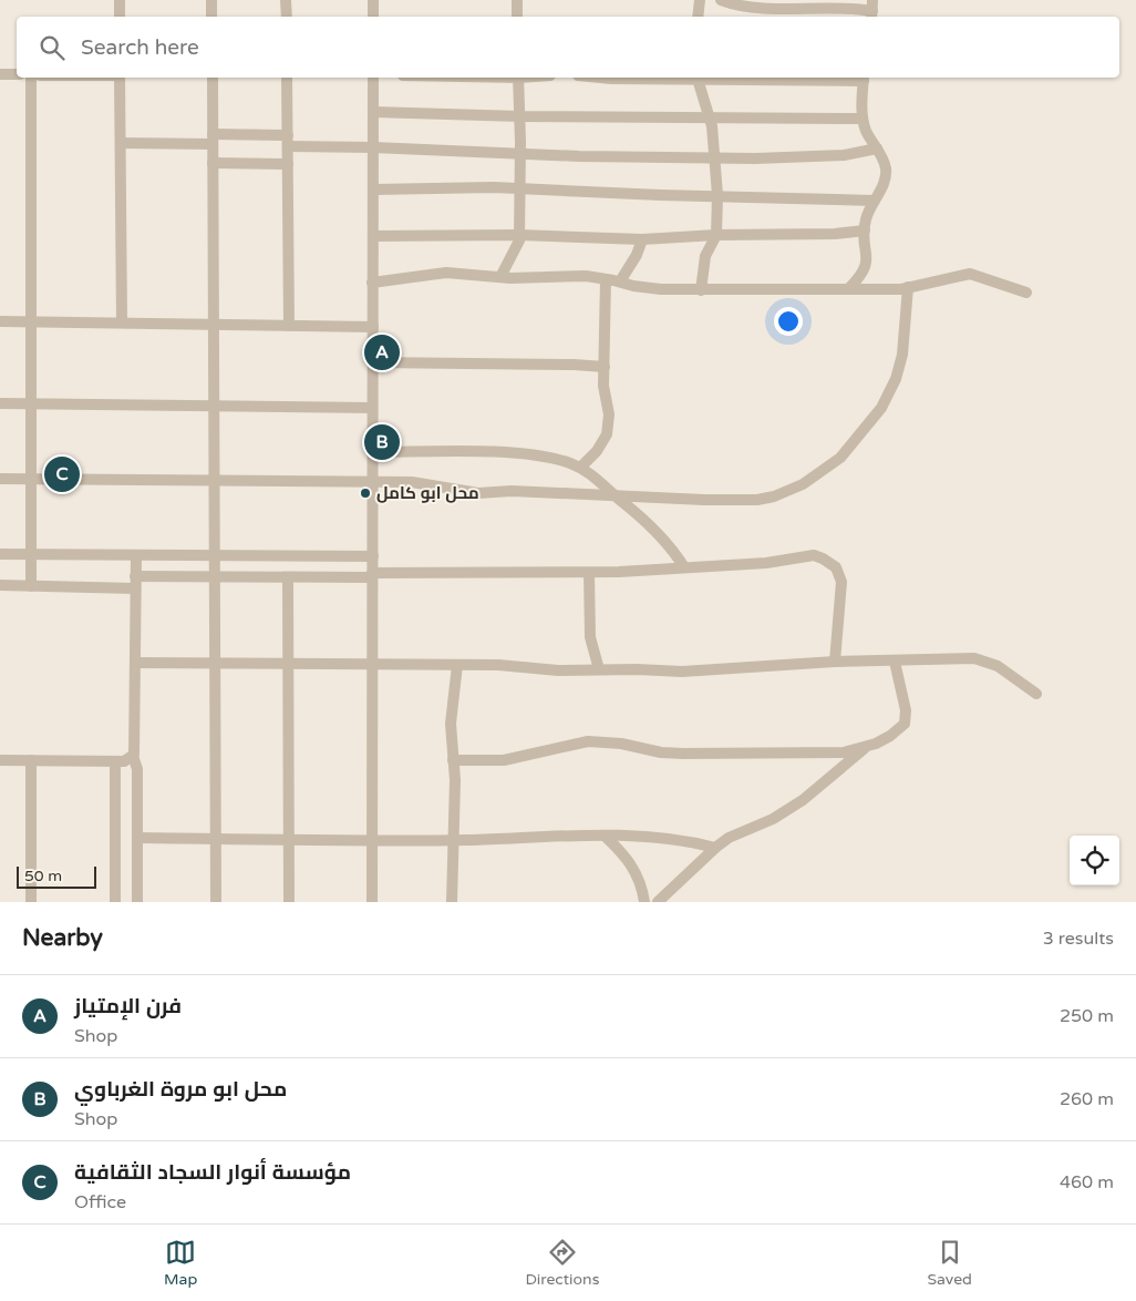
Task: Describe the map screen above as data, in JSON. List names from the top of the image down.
{
  "places": ["محل ابو كامل"],
  "scale_bar": "50 m",
  "page": {
    "search": "Search here",
    "pins": ["A", "B", "C"],
    "scale": "50 m",
    "heading": ["Nearby", "3 results"],
    "list": [
      {
        "mark": "A",
        "name": "فرن الإمتياز",
        "note": "Shop",
        "value": "250 m"
      },
      {
        "mark": "B",
        "name": "محل ابو مروة الغرباوي",
        "note": "Shop",
        "value": "260 m"
      },
      {
        "mark": "C",
        "name": "مؤسسة أنوار السجاد الثقافية",
        "note": "Office",
        "value": "460 m"
      }
    ],
    "nav": ["Map", "Directions", "Saved"]
  }
}
